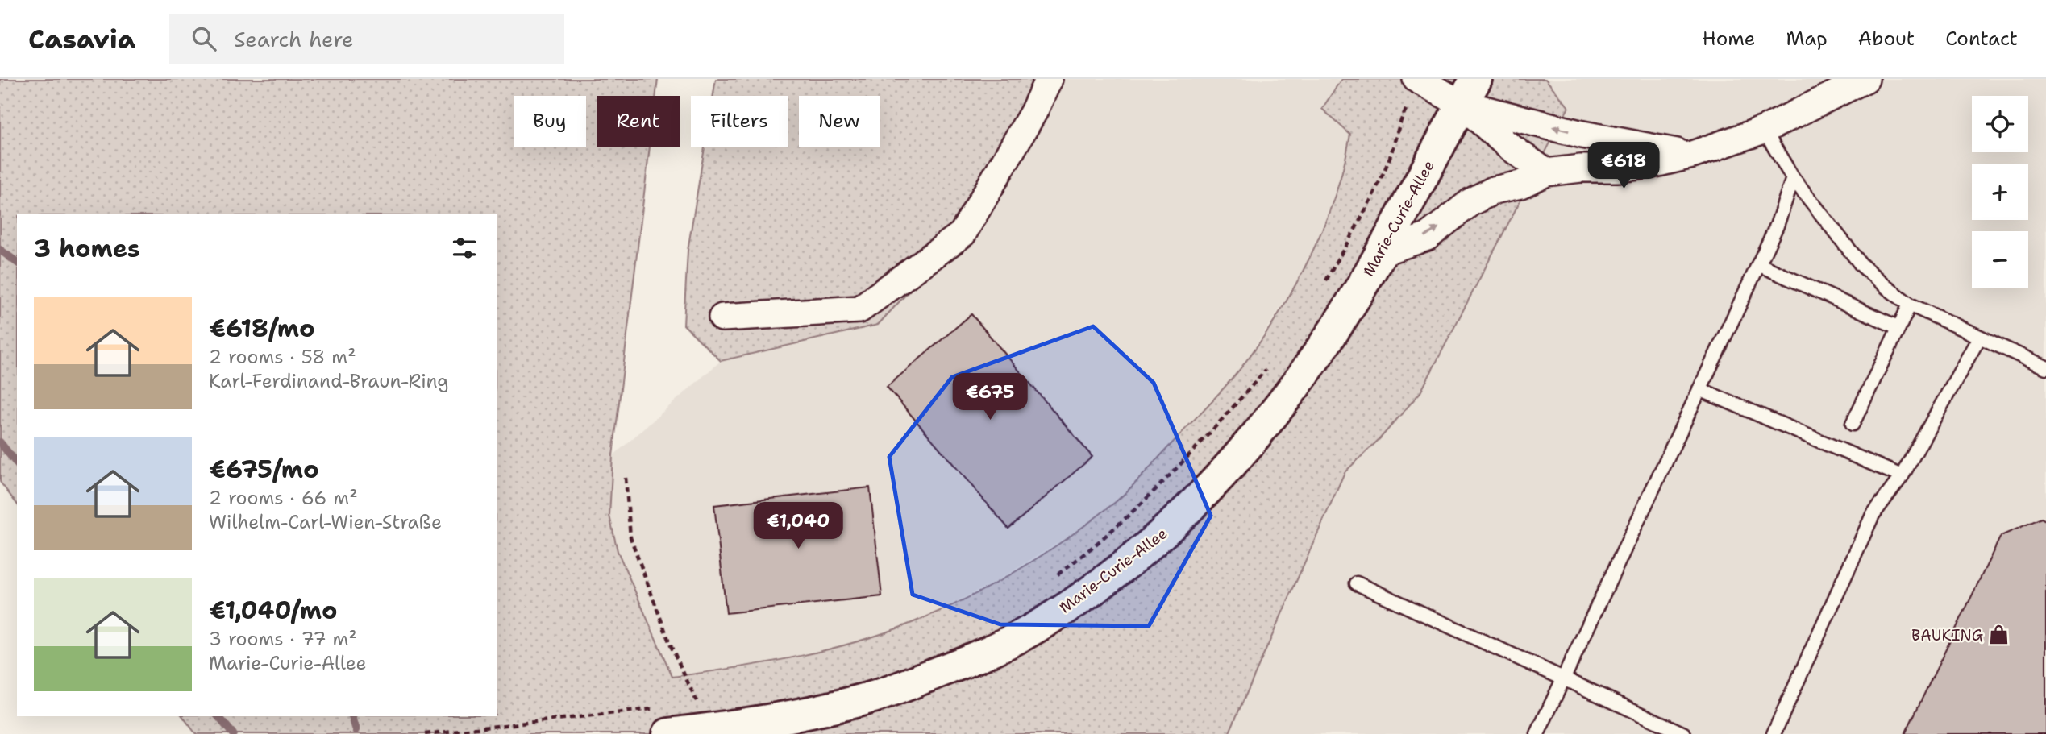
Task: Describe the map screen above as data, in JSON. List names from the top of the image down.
{
  "streets": {
    "main road": ["Marie-Curie-Allee"]
  },
  "places": {
    "shop": ["BAUKING"]
  },
  "page": {
    "header": "Casavia",
    "search": "Search here",
    "nav": [
      "Home",
      "Map",
      "About",
      "Contact"
    ],
    "map_buttons": ["+", "−"],
    "chip": [
      "Buy",
      "Rent",
      "Filters",
      "New"
    ],
    "price": ["€618", "€675", "€1,040"],
    "heading": "3 homes",
    "list": [
      {
        "name": "€618/mo",
        "note": "2 rooms · 58 m² · Karl-Ferdinand-Braun-Ring"
      },
      {
        "name": "€675/mo",
        "note": "2 rooms · 66 m² · Wilhelm-Carl-Wien-Straße"
      },
      {
        "name": "€1,040/mo",
        "note": "3 rooms · 77 m² · Marie-Curie-Allee"
      }
    ]
  }
}
